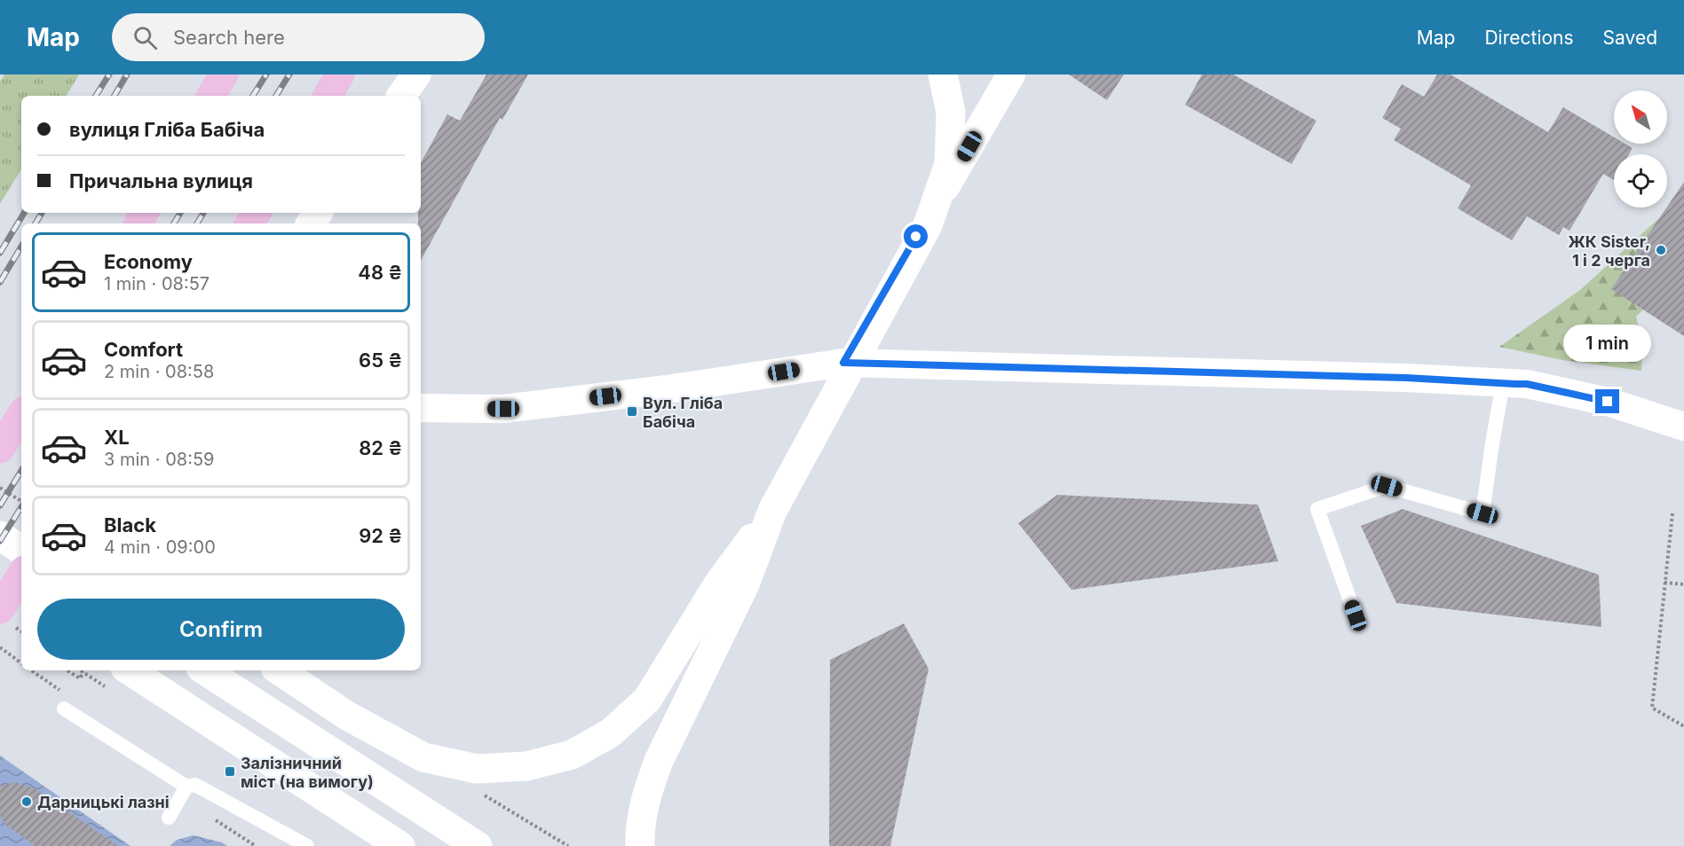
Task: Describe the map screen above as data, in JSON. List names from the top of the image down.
{
  "places": {
    "other": ["ЖК Sister, 1 і 2 черга", "Дарницькі лазні"],
    "transit": ["Вул. Гліба Бабіча", "Залізничний міст (на вимогу)"]
  },
  "north": "top left",
  "page": {
    "header": "Map",
    "search": "Search here",
    "nav": ["Map", "Directions", "Saved"],
    "banner": ["вулиця Гліба Бабіча", "Причальна вулиця"],
    "list": [
      {
        "name": "Economy",
        "note": "1 min · 08:57",
        "value": "48 ₴"
      },
      {
        "name": "Comfort",
        "note": "2 min · 08:58",
        "value": "65 ₴"
      },
      {
        "name": "XL",
        "note": "3 min · 08:59",
        "value": "82 ₴"
      },
      {
        "name": "Black",
        "note": "4 min · 09:00",
        "value": "92 ₴"
      }
    ],
    "bubble": "1 min",
    "buttons": "Confirm"
  }
}
